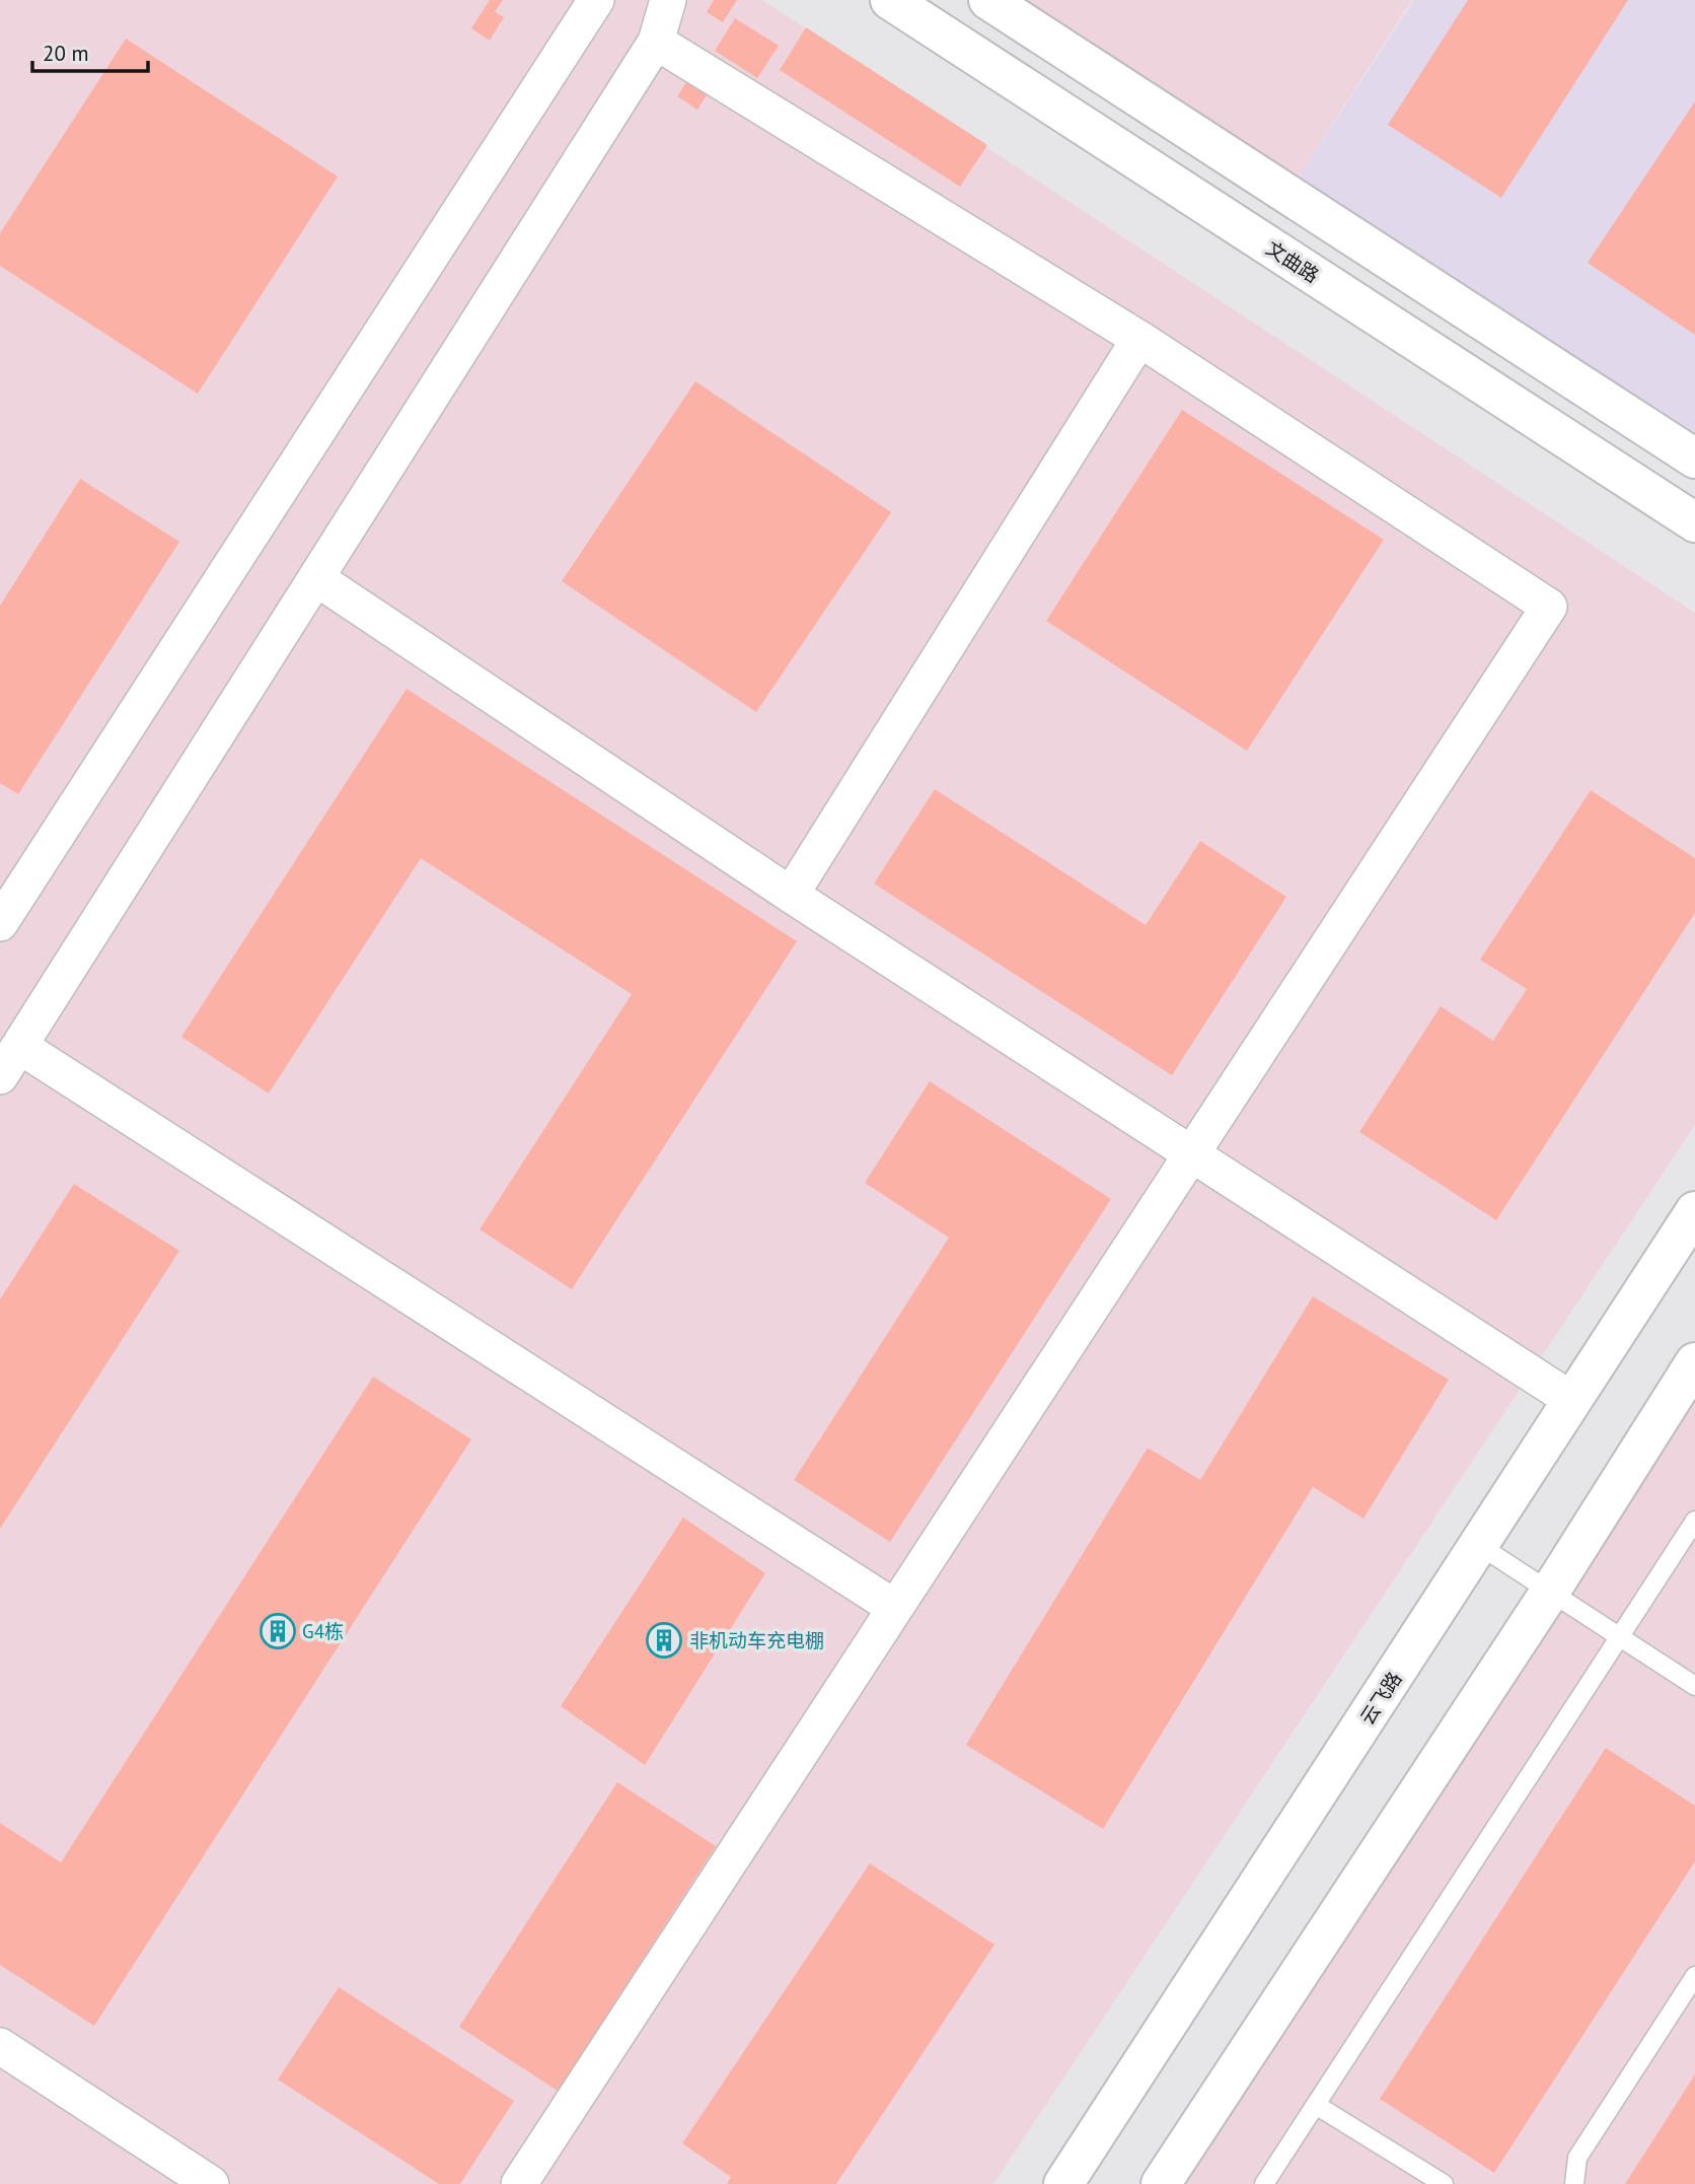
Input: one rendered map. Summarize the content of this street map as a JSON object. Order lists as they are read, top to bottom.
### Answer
{
  "streets": {
    "street": ["文曲路", "云飞路"]
  },
  "places": {
    "building": ["G4栋", "非机动车充电棚"]
  },
  "scale_bar": "20 m"
}
